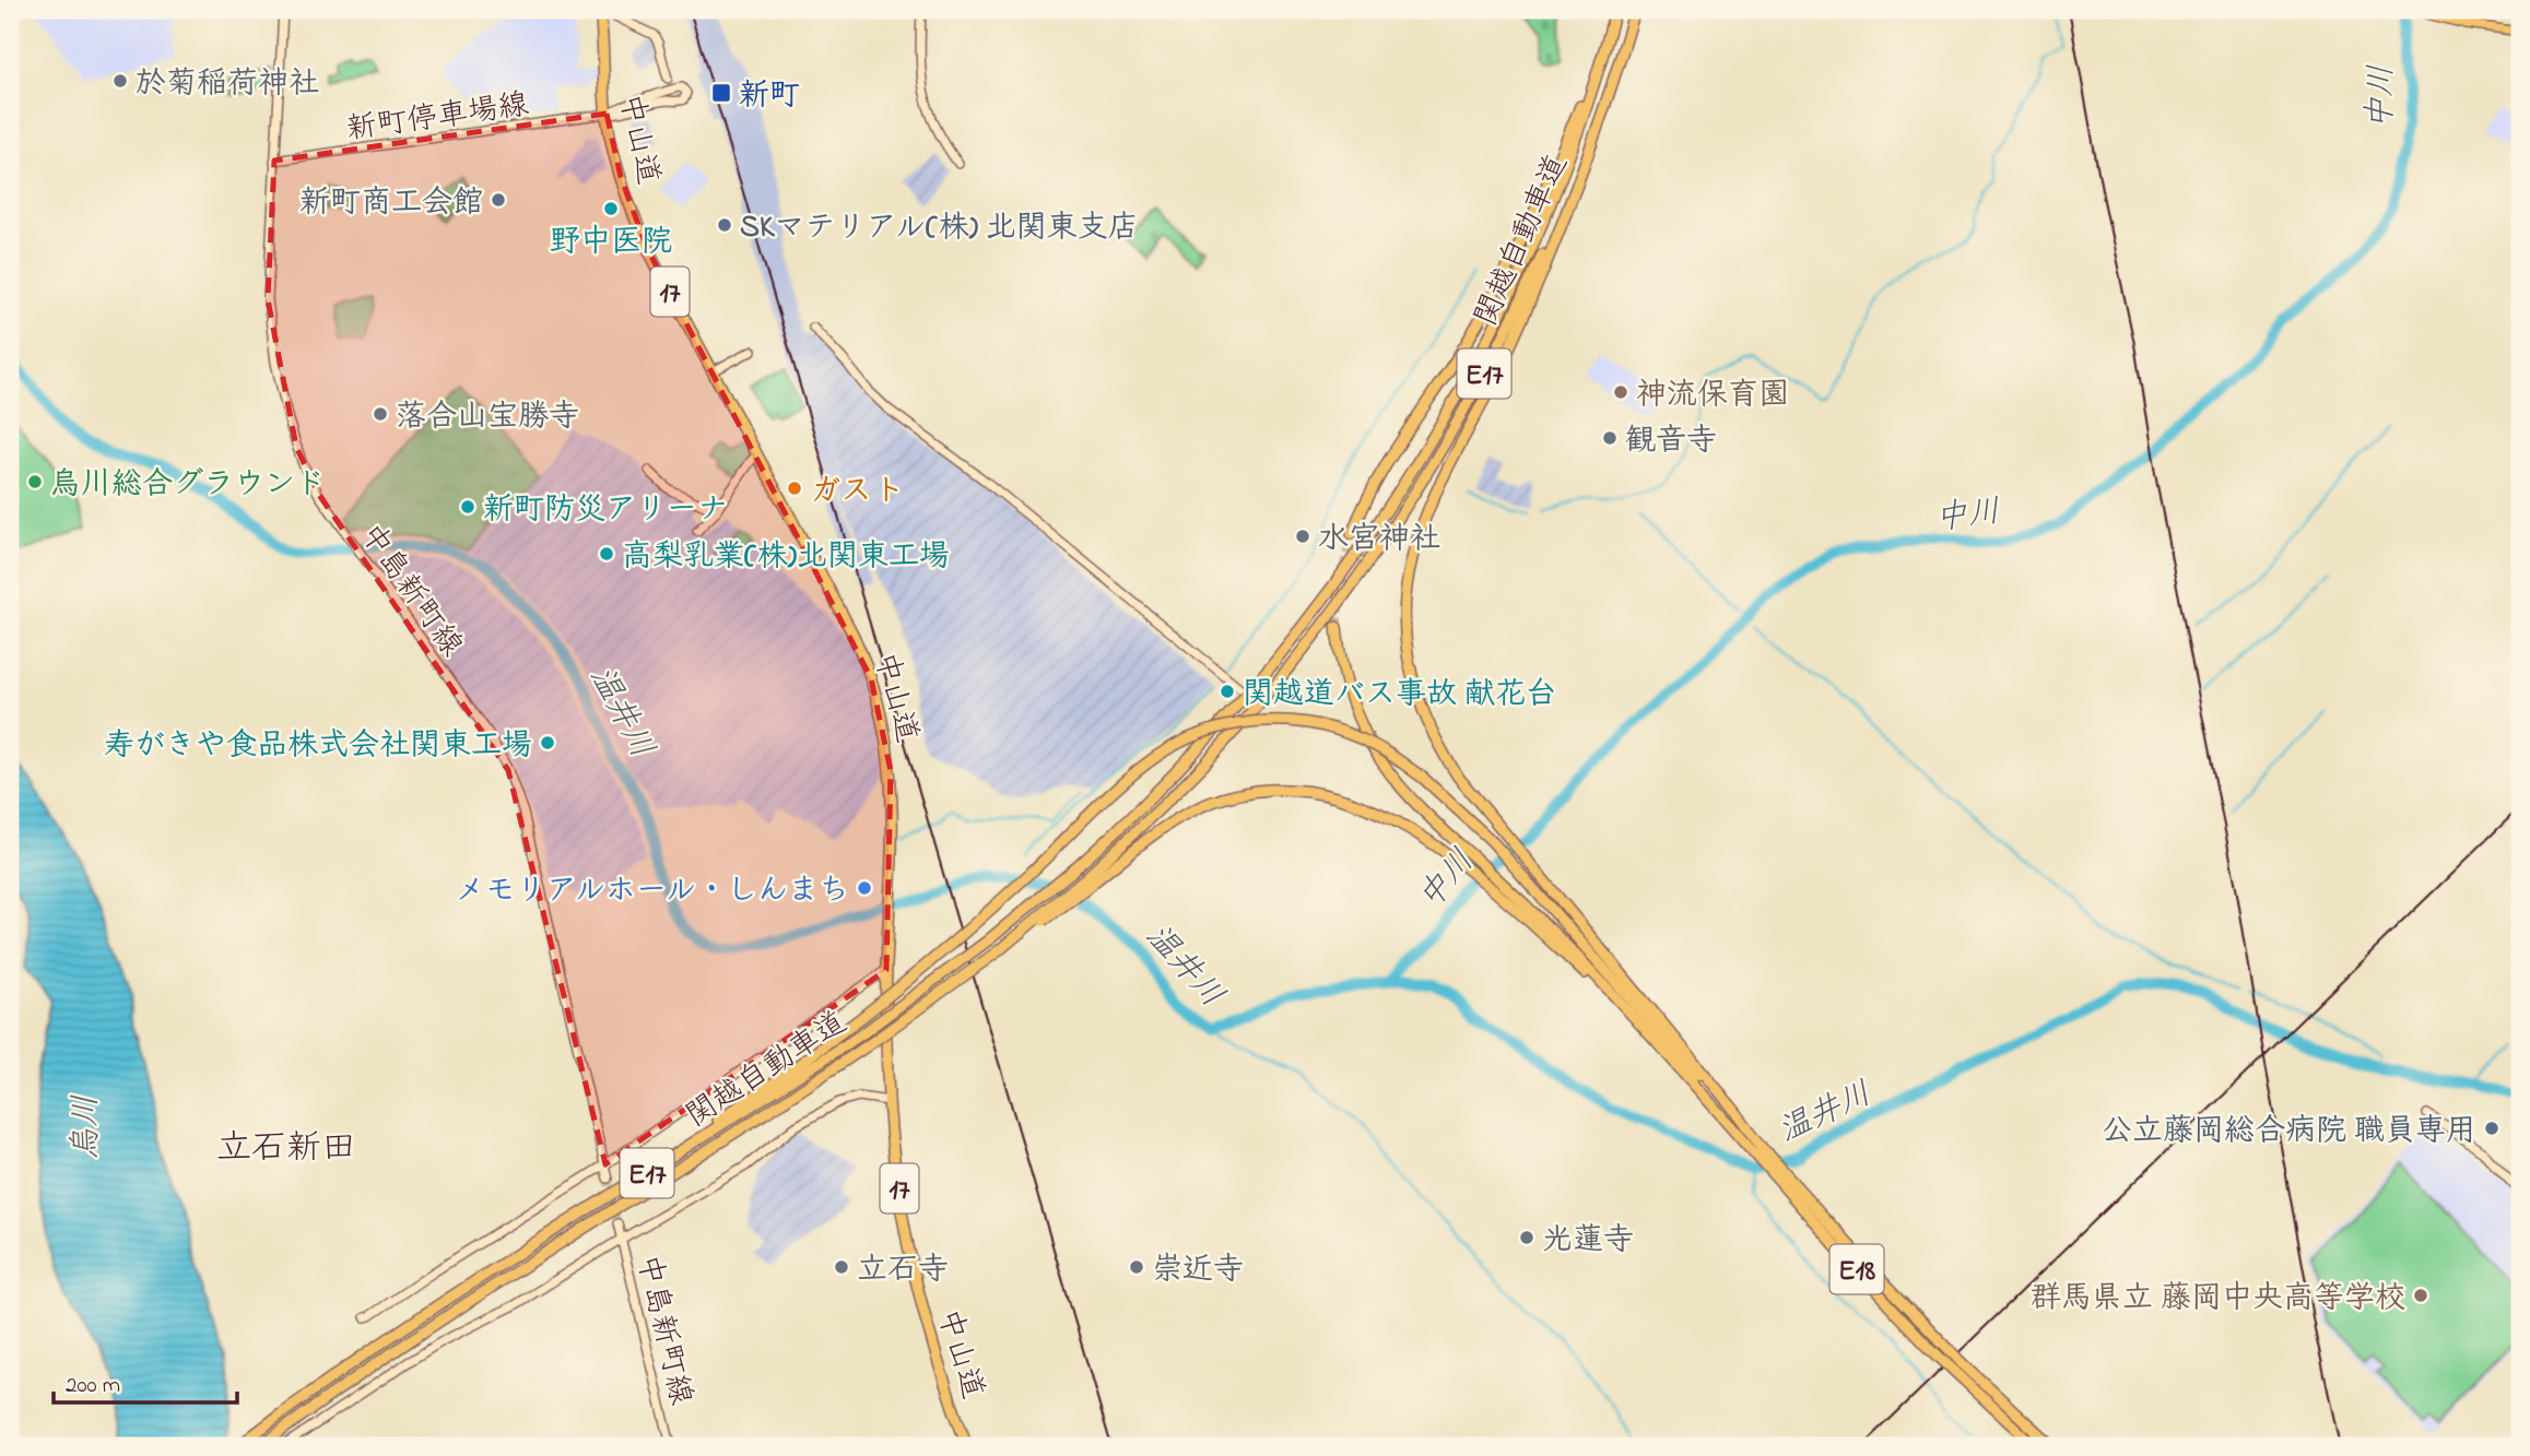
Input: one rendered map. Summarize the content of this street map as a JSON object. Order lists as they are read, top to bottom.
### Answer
{
  "streets": {
    "highway": [
      "中山道",
      "関越自動車道",
      "17",
      "E17",
      "E18"
    ],
    "street": ["新町停車場線", "中島新町線"]
  },
  "crossings": [
    ["新町停車場線", "中山道"],
    ["新町停車場線", "中島新町線"]
  ],
  "districts": ["立石新田"],
  "water": ["中川", "温井川", "烏川"],
  "places": {
    "other": [
      "於菊稲荷神社",
      "新町商工会館",
      "野中医院",
      "SKマテリアル(株) 北関東支店",
      "神流保育園",
      "落合山宝勝寺",
      "観音寺",
      "烏川総合グラウンド",
      "ガスト",
      "新町防災アリーナ",
      "水宮神社",
      "高梨乳業(株)北関東工場",
      "関越道バス事故 献花台",
      "寿がきや食品株式会社関東工場",
      "メモリアルホール・しんまち",
      "公立藤岡総合病院 職員専用",
      "光蓮寺",
      "立石寺",
      "崇近寺",
      "群馬県立 藤岡中央高等学校"
    ],
    "transit": ["新町"]
  },
  "scale_bar": "200 m"
}
